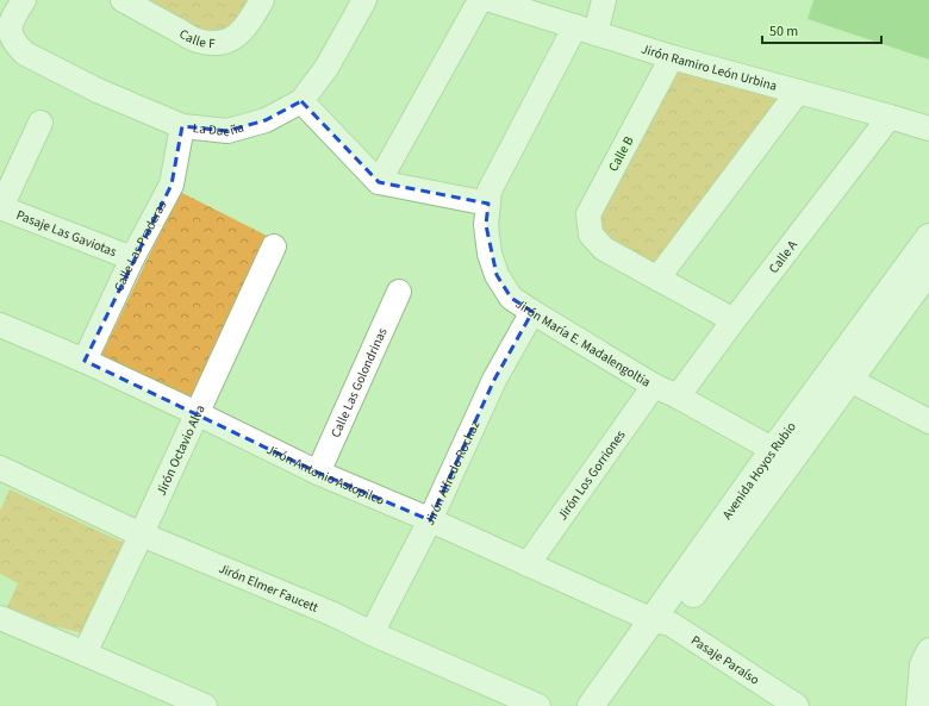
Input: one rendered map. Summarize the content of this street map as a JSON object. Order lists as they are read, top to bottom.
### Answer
{
  "streets": {
    "main road": ["Avenida Hoyos Rubio"],
    "street": [
      "Calle F",
      "Jirón Ramiro León Urbina",
      "La Dueña",
      "Calle B",
      "Pasaje Las Gaviotas",
      "Calle Las Praderas",
      "Calle A",
      "Jirón María E. Madalengoltia",
      "Calle Las Golondrinas",
      "Jirón Octavio Alva",
      "Jirón Alfredo Rochaz",
      "Jirón Antonio Astopilco",
      "Jirón Los Gorriones",
      "Jirón Elmer Faucett",
      "Pasaje Paraíso"
    ]
  },
  "crossings": [
    ["Jirón Ramiro León Urbina", "Calle B"],
    ["Jirón Ramiro León Urbina", "Calle A"],
    ["Jirón Ramiro León Urbina", "Jirón María E. Madalengoltia"],
    ["La Dueña", "Calle Las Praderas"],
    ["Pasaje Las Gaviotas", "Calle Las Praderas"],
    ["Calle Las Praderas", "Jirón Antonio Astopilco"],
    ["Calle A", "Jirón María E. Madalengoltia"],
    ["Jirón María E. Madalengoltia", "Avenida Hoyos Rubio"],
    ["Jirón María E. Madalengoltia", "Jirón Alfredo Rochaz"],
    ["Jirón María E. Madalengoltia", "Jirón Los Gorriones"],
    ["Calle Las Golondrinas", "Jirón Antonio Astopilco"],
    ["Jirón Octavio Alva", "Jirón Antonio Astopilco"],
    ["Jirón Octavio Alva", "Jirón Elmer Faucett"],
    ["Avenida Hoyos Rubio", "Jirón Antonio Astopilco"],
    ["Avenida Hoyos Rubio", "Pasaje Paraíso"],
    ["Jirón Alfredo Rochaz", "Jirón Antonio Astopilco"],
    ["Jirón Alfredo Rochaz", "Jirón Elmer Faucett"],
    ["Jirón Antonio Astopilco", "Jirón Los Gorriones"],
    ["Jirón Antonio Astopilco", "Pasaje Paraíso"]
  ],
  "scale_bar": "50 m"
}
